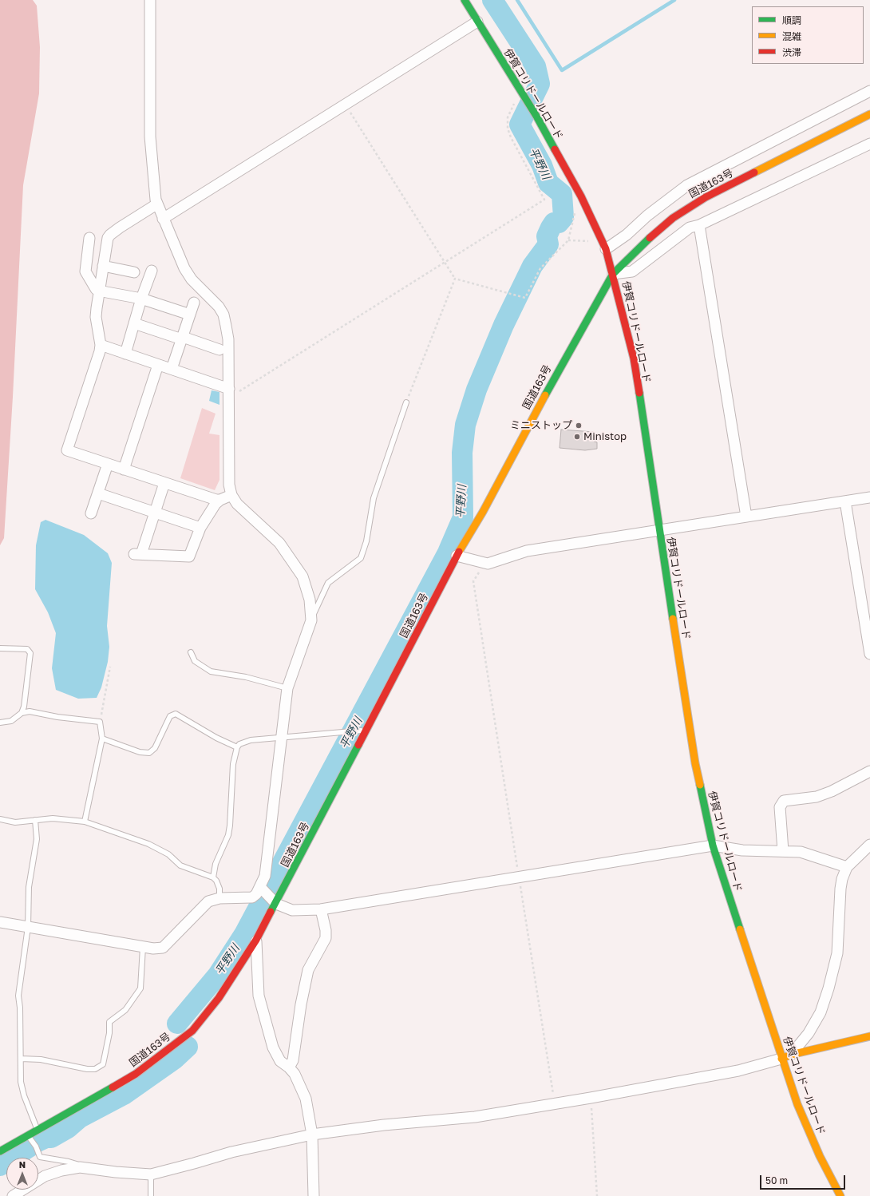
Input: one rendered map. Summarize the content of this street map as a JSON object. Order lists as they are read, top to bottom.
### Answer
{
  "streets": {
    "main road": ["伊賀コリドールロード", "国道163号"]
  },
  "crossings": [
    ["伊賀コリドールロード", "国道163号"]
  ],
  "water": ["平野川"],
  "places": ["ミニストップ", "Ministop"],
  "legend": ["順調", "混雑", "渋滞"],
  "scale_bar": "50 m",
  "north": "top"
}
